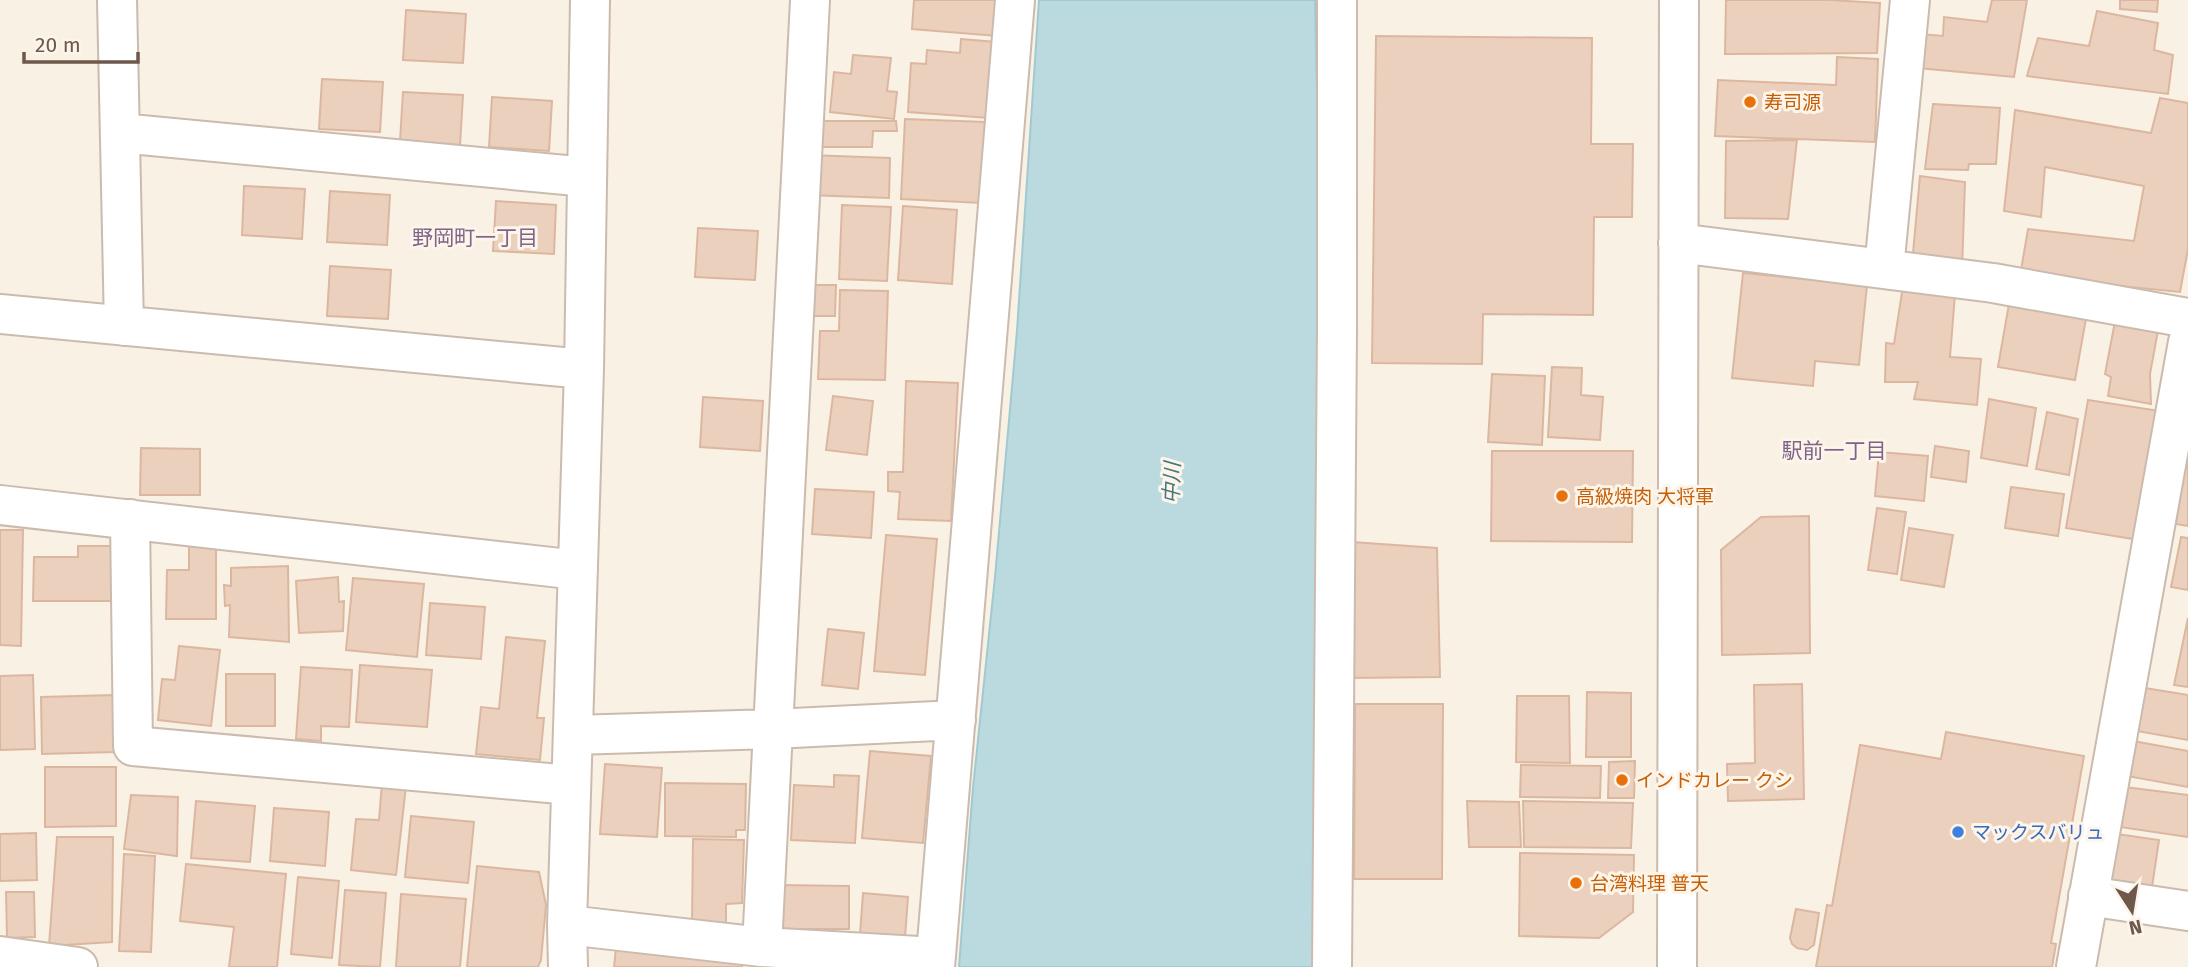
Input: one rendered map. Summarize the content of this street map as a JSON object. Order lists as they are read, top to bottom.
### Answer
{
  "districts": ["野岡町一丁目", "駅前一丁目"],
  "water": ["中川"],
  "places": [
    "寿司源",
    "高級焼肉 大将軍",
    "インドカレー クシ",
    "マックスバリュ",
    "台湾料理 普天"
  ],
  "scale_bar": "20 m",
  "north": "bottom"
}
